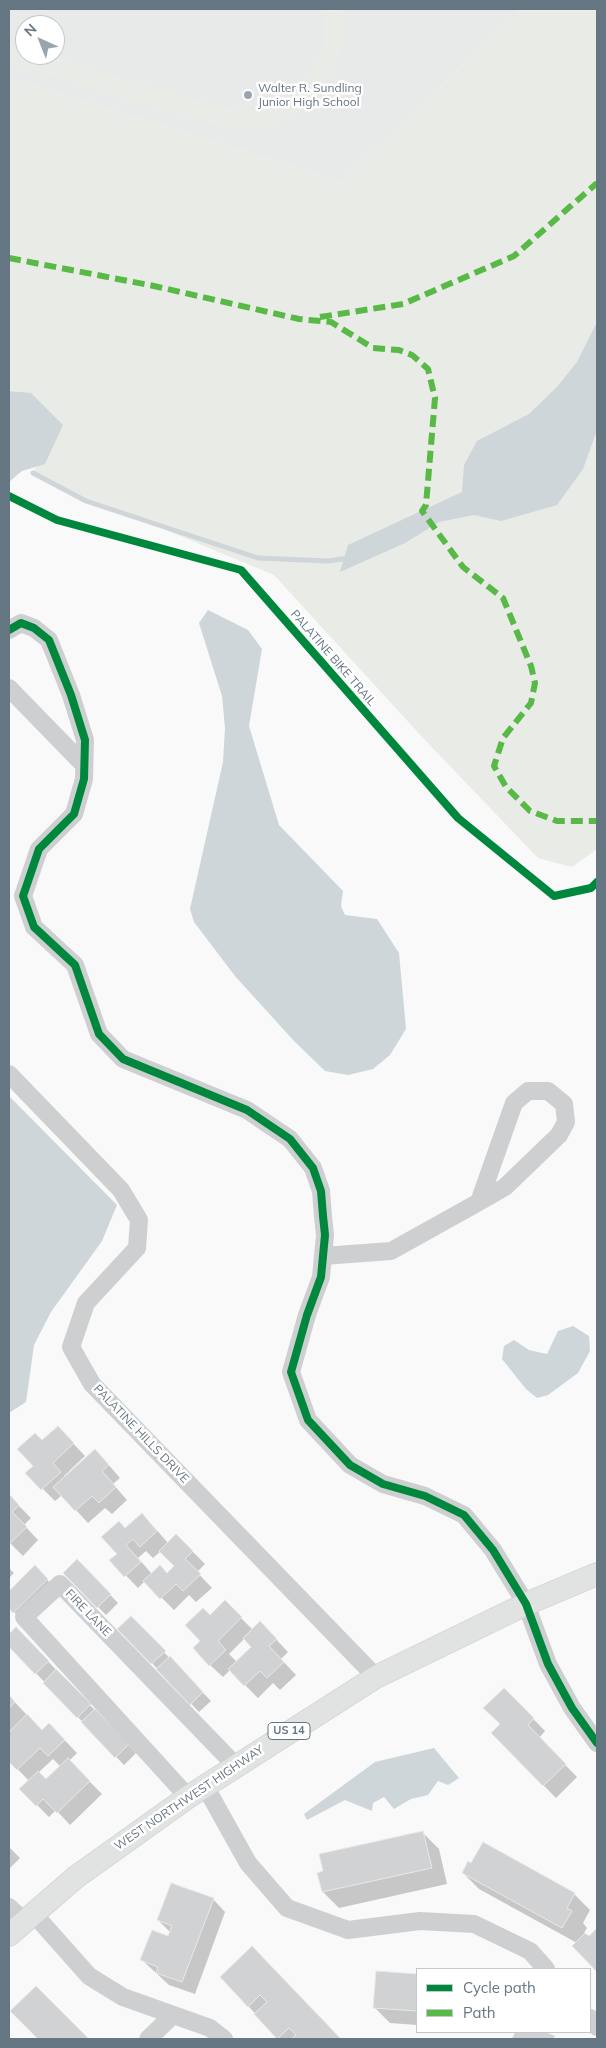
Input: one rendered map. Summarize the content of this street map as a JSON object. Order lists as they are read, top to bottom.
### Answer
{
  "streets": {
    "main road": ["US 14", "WEST NORTHWEST HIGHWAY"],
    "street": ["PALATINE HILLS DRIVE", "FIRE LANE"],
    "cycle path": ["PALATINE BIKE TRAIL"]
  },
  "crossings": [
    ["PALATINE HILLS DRIVE", "WEST NORTHWEST HIGHWAY"],
    ["FIRE LANE", "WEST NORTHWEST HIGHWAY"]
  ],
  "places": ["Walter R. Sundling Junior High School"],
  "legend": ["Cycle path", "Path"],
  "north": "top left"
}
